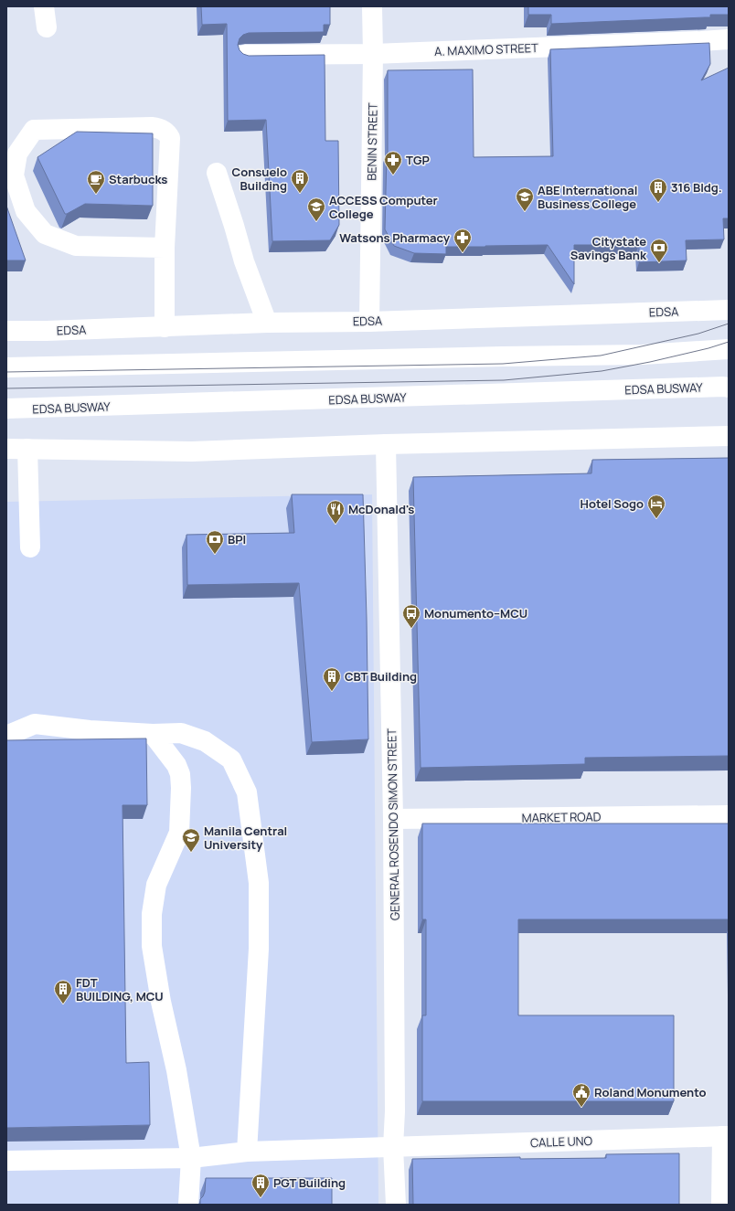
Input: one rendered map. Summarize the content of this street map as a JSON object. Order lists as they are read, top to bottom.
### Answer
{
  "streets": {
    "main road": [
      "A. MAXIMO STREET",
      "BENIN STREET",
      "EDSA",
      "EDSA BUSWAY",
      "MARKET ROAD",
      "GENERAL ROSENDO SIMON STREET",
      "CALLE UNO"
    ]
  },
  "crossings": [
    ["A. MAXIMO STREET", "BENIN STREET"],
    ["BENIN STREET", "EDSA"],
    ["MARKET ROAD", "GENERAL ROSENDO SIMON STREET"],
    ["GENERAL ROSENDO SIMON STREET", "CALLE UNO"]
  ],
  "places": {
    "pharmacy": ["TGP", "Watsons Pharmacy"],
    "building": [
      "Consuelo Building",
      "316 Bldg.",
      "CBT Building",
      "FDT BUILDING, MCU",
      "PGT Building"
    ],
    "cafe": ["Starbucks"],
    "school or university": ["ABE International Business College", "ACCESS Computer College", "Manila Central University"],
    "bank": ["Citystate Savings Bank", "BPI"],
    "hotel": ["Hotel Sogo"],
    "restaurant": ["McDonald's"],
    "bus stop": ["Monumento–MCU"],
    "public building": ["Roland Monumento"]
  }
}
